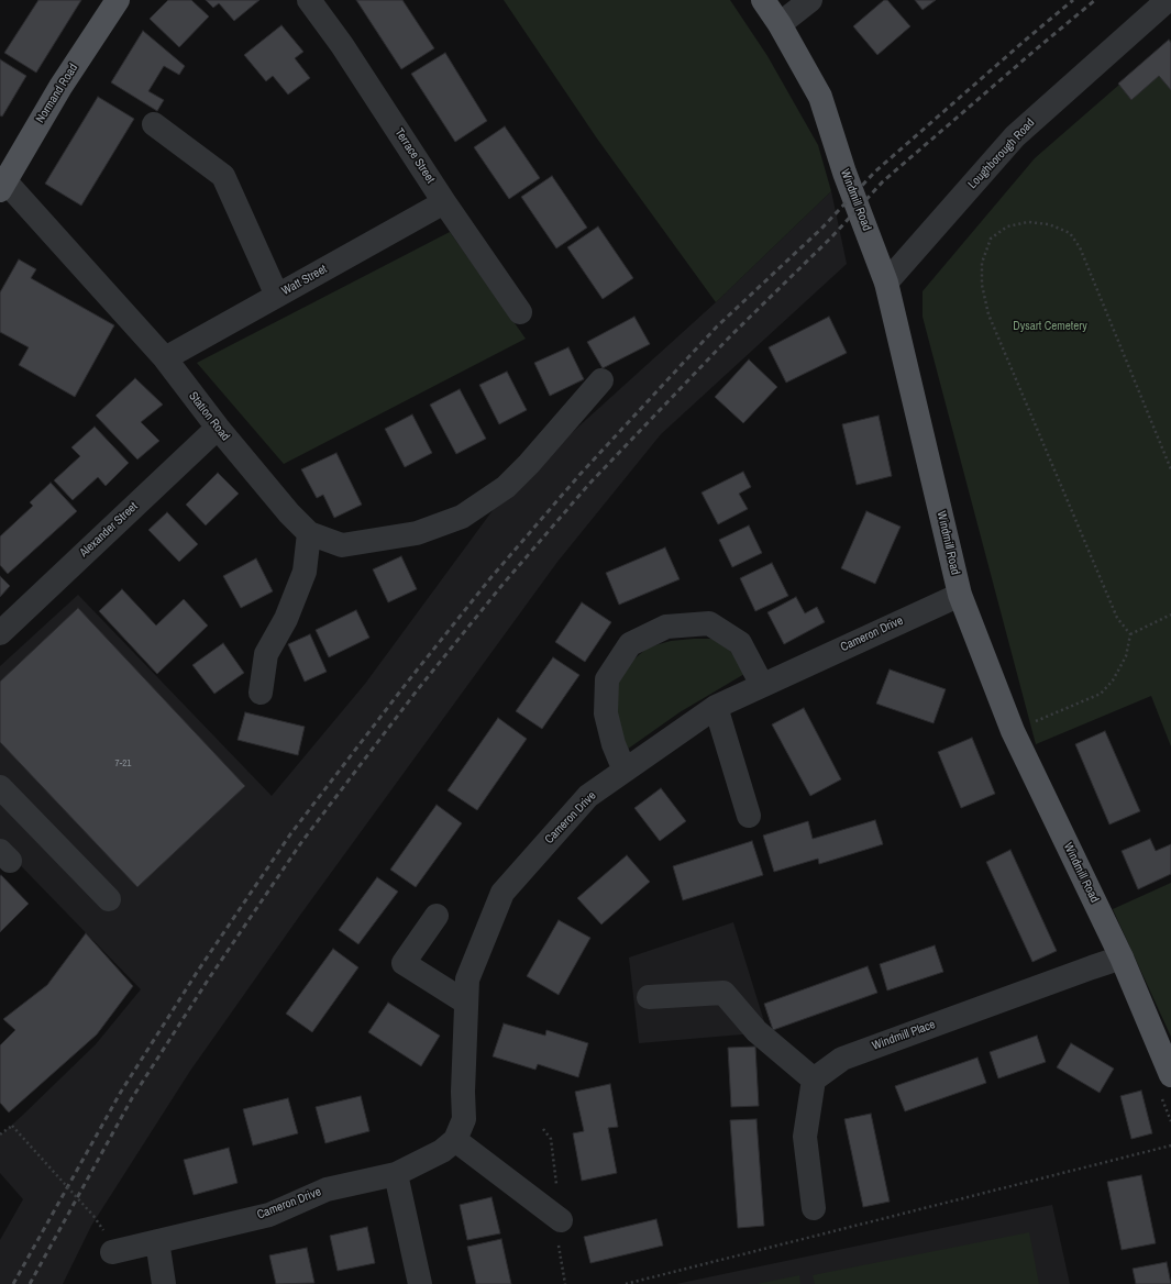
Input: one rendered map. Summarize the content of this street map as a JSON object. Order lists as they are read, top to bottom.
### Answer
{
  "streets": {
    "main road": ["Normand Road", "Windmill Road"],
    "street": [
      "Loughborough Road",
      "Terrace Street",
      "Watt Street",
      "Station Road",
      "Alexander Street",
      "Cameron Drive",
      "Windmill Place"
    ]
  },
  "crossings": [
    ["Normand Road", "Station Road"],
    ["Loughborough Road", "Windmill Road"],
    ["Terrace Street", "Watt Street"],
    ["Windmill Road", "Cameron Drive"],
    ["Windmill Road", "Windmill Place"],
    ["Watt Street", "Station Road"],
    ["Station Road", "Alexander Street"]
  ],
  "parks": ["Dysart Cemetery"],
  "house_numbers": ["7-21"]
}
